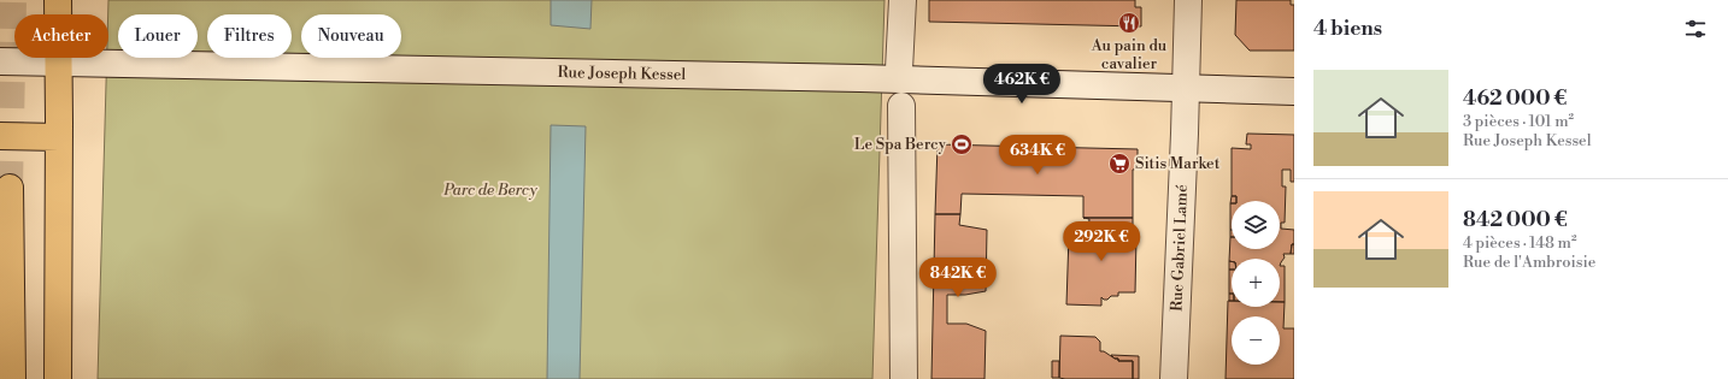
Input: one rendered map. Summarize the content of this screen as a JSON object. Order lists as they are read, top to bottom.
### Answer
{
  "streets": {
    "main road": ["Rue Joseph Kessel", "Rue Gabriel Lamé"]
  },
  "crossings": [
    ["Rue Joseph Kessel", "Rue Gabriel Lamé"]
  ],
  "parks": ["Parc de Bercy"],
  "places": {
    "restaurant": ["Au pain du cavalier"],
    "sports": ["Le Spa Bercy"],
    "supermarket": ["Sitis Market"]
  },
  "page": {
    "heading": "4 biens",
    "chip": [
      "Acheter",
      "Louer",
      "Filtres",
      "Nouveau"
    ],
    "list": [
      {
        "name": "462 000 €",
        "note": "3 pièces · 101 m² · Rue Joseph Kessel"
      },
      {
        "name": "842 000 €",
        "note": "4 pièces · 148 m² · Rue de l'Ambroisie"
      }
    ],
    "price": [
      "462K €",
      "634K €",
      "292K €",
      "842K €"
    ],
    "map_buttons": ["+", "−"]
  }
}
